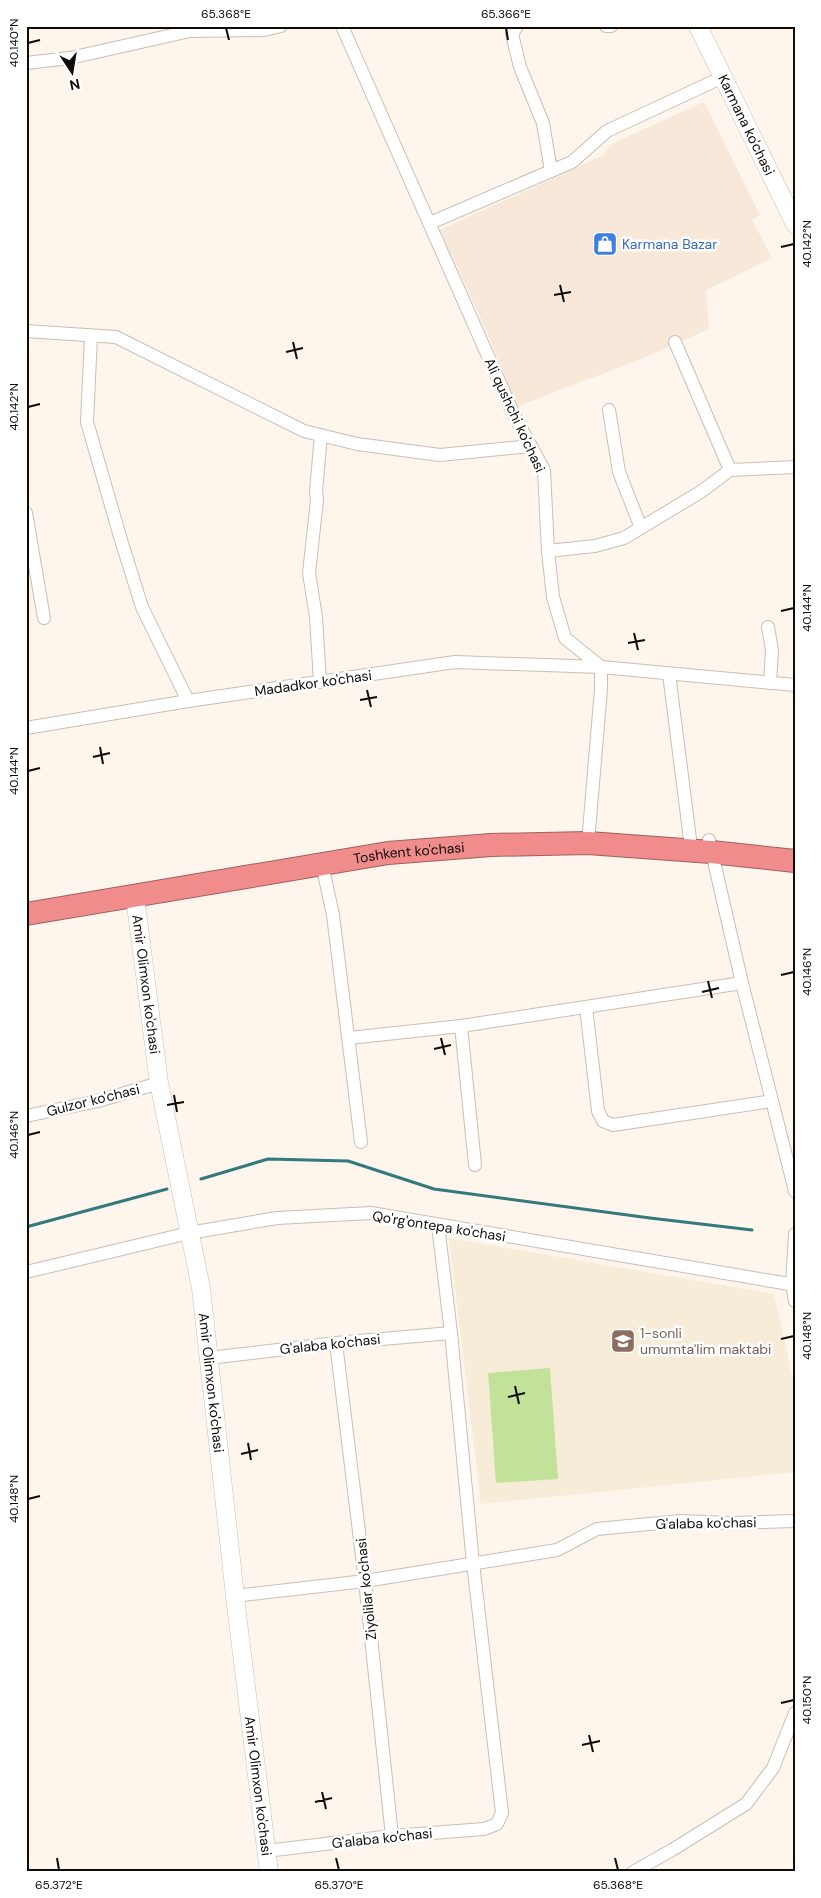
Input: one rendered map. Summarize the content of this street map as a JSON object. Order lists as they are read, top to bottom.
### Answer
{
  "streets": {
    "highway": ["Toshkent ko'chasi"],
    "street": [
      "Karmana ko'chasi",
      "Ali qushchi ko'chasi",
      "Madadkor ko'chasi",
      "Amir Olimxon ko'chasi",
      "Gulzor ko'chasi",
      "Qo'rg'ontepa ko'chasi",
      "G'alaba ko'chasi",
      "Ziyolilar ko'chasi"
    ]
  },
  "crossings": [
    ["Ali qushchi ko'chasi", "Madadkor ko'chasi"],
    ["Toshkent ko'chasi", "Amir Olimxon ko'chasi"],
    ["Amir Olimxon ko'chasi", "Gulzor ko'chasi"],
    ["Amir Olimxon ko'chasi", "Qo'rg'ontepa ko'chasi"],
    ["Amir Olimxon ko'chasi", "G'alaba ko'chasi"],
    ["G'alaba ko'chasi", "Ziyolilar ko'chasi"]
  ],
  "places": {
    "shop": ["Karmana Bazar"],
    "school or university": ["1-sonli umumta'lim maktabi"]
  },
  "north": "bottom",
  "coordinates": [
    "65.368°E",
    "65.366°E",
    "40.140°N",
    "40.142°N",
    "40.144°N",
    "40.146°N",
    "40.148°N",
    "40.150°N",
    "65.372°E",
    "65.370°E"
  ]
}
